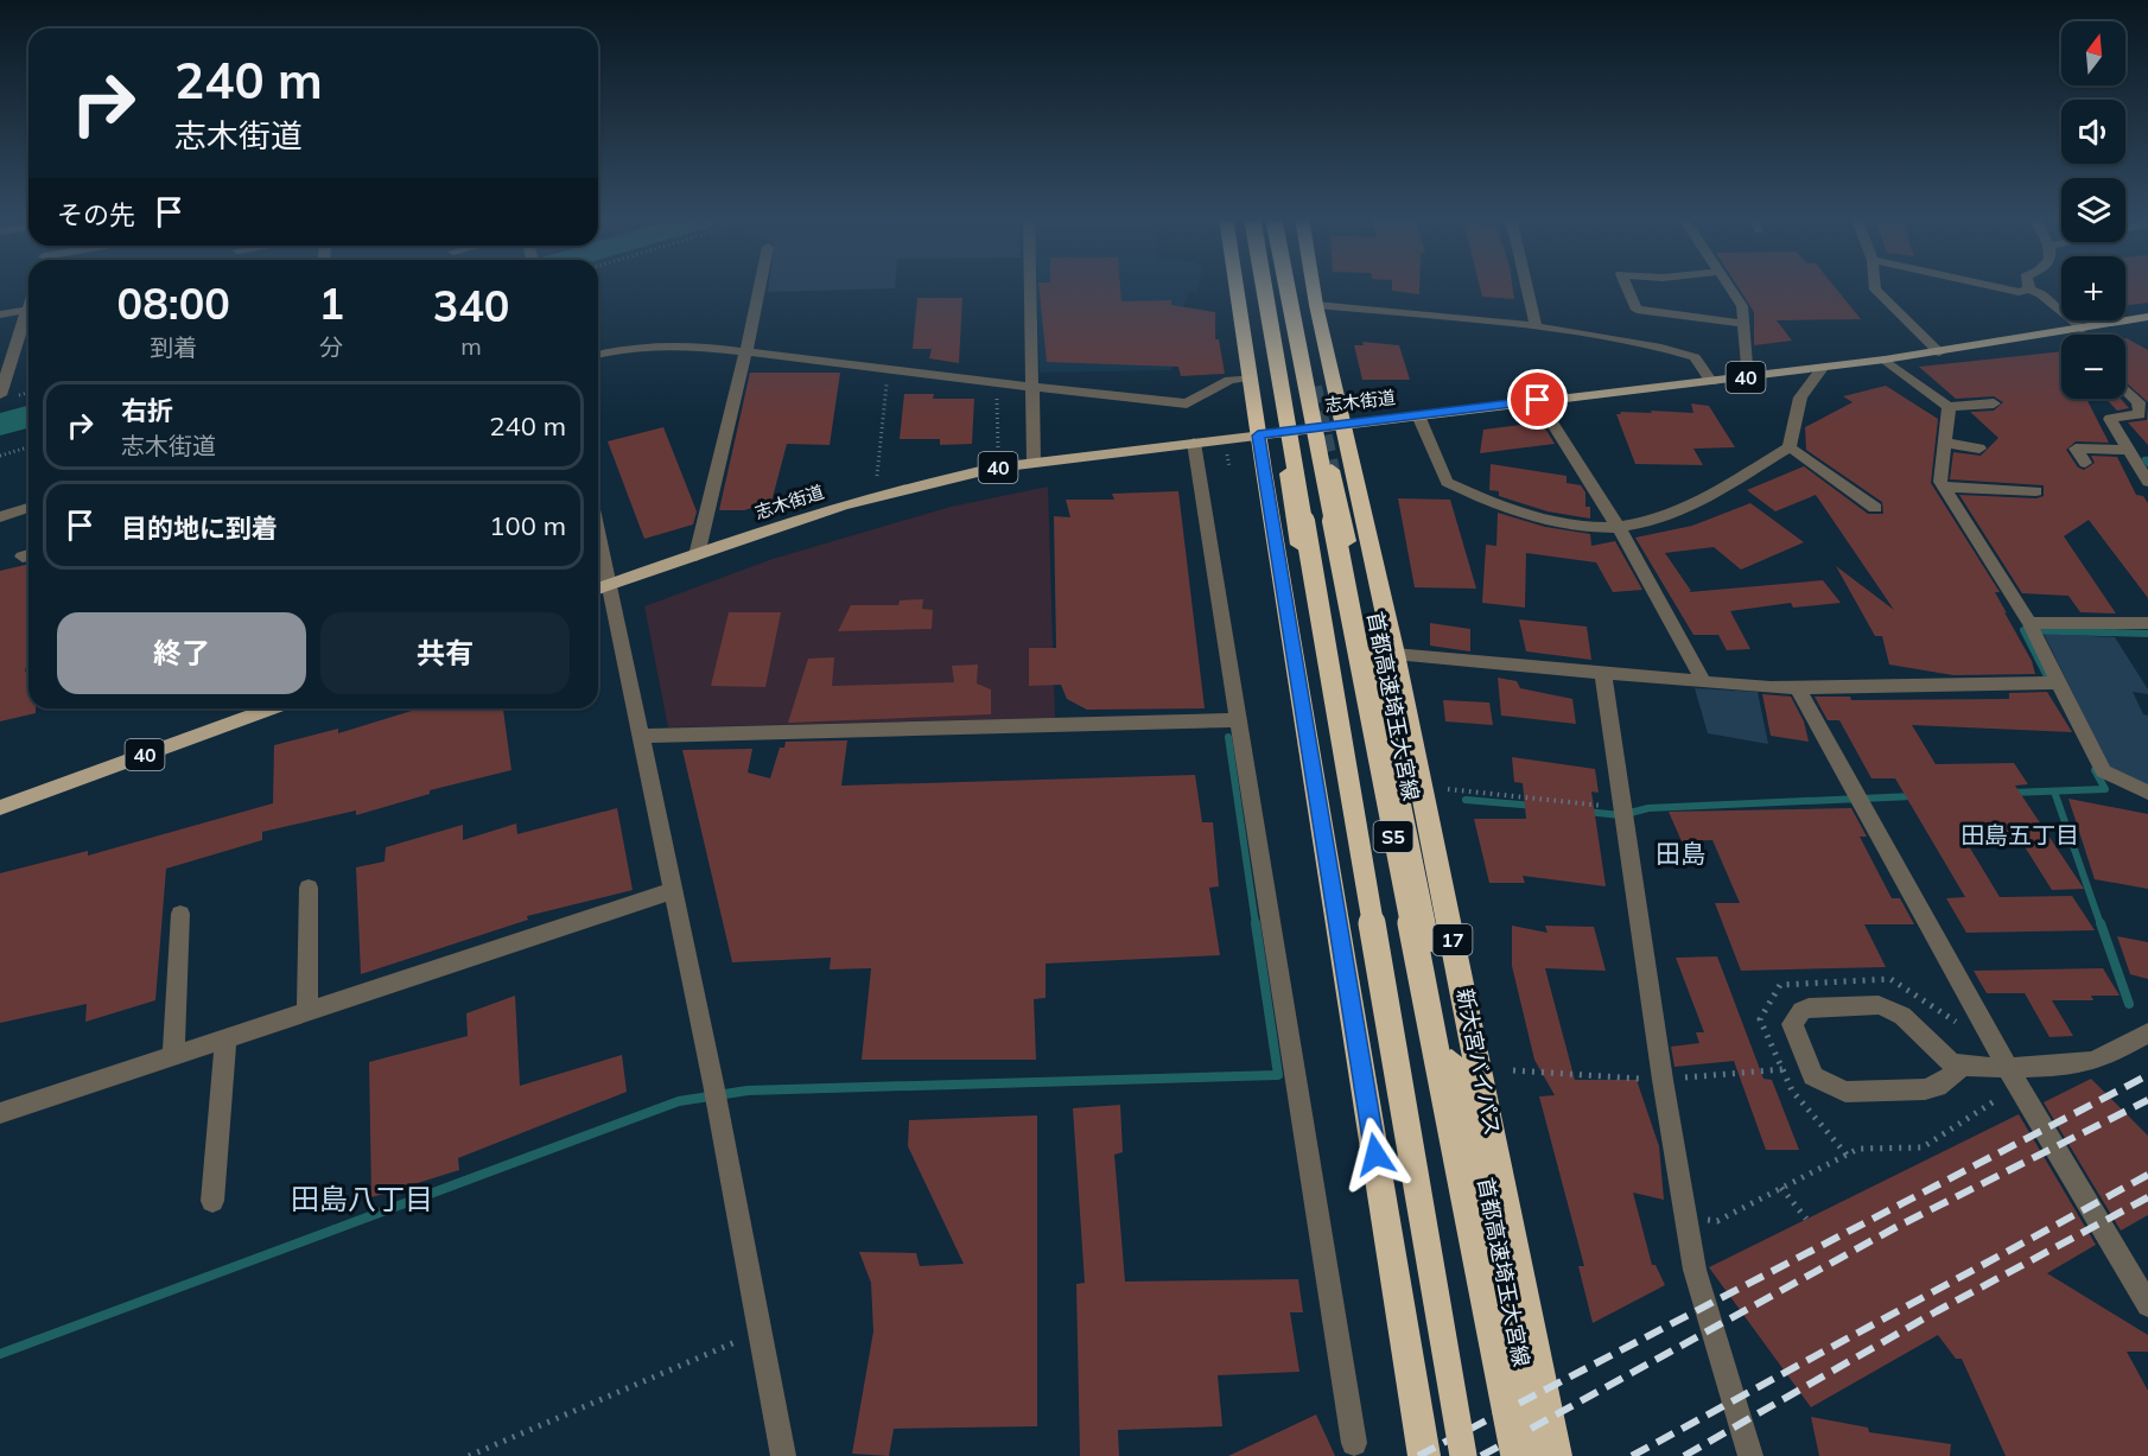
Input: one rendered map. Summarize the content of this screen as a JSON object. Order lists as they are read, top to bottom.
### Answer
{
  "streets": {
    "highway": [
      "首都高速埼玉大宮線",
      "S5",
      "17",
      "新大宮バイパス"
    ],
    "main road": ["40", "志木街道"]
  },
  "crossings": [
    ["志木街道", "17"]
  ],
  "districts": ["田島五丁目", "田島", "田島八丁目"],
  "north": "top",
  "page": {
    "map_buttons": ["+", "−"],
    "turn": ["240 m", "志木街道"],
    "then": "その先",
    "eta": [
      "08:00",
      "到着",
      "1",
      "分",
      "340",
      "m"
    ],
    "list": [
      {
        "name": "右折",
        "note": "志木街道",
        "value": "240 m"
      },
      {
        "name": "目的地に到着",
        "value": "100 m"
      }
    ],
    "buttons": ["終了", "共有"]
  }
}
